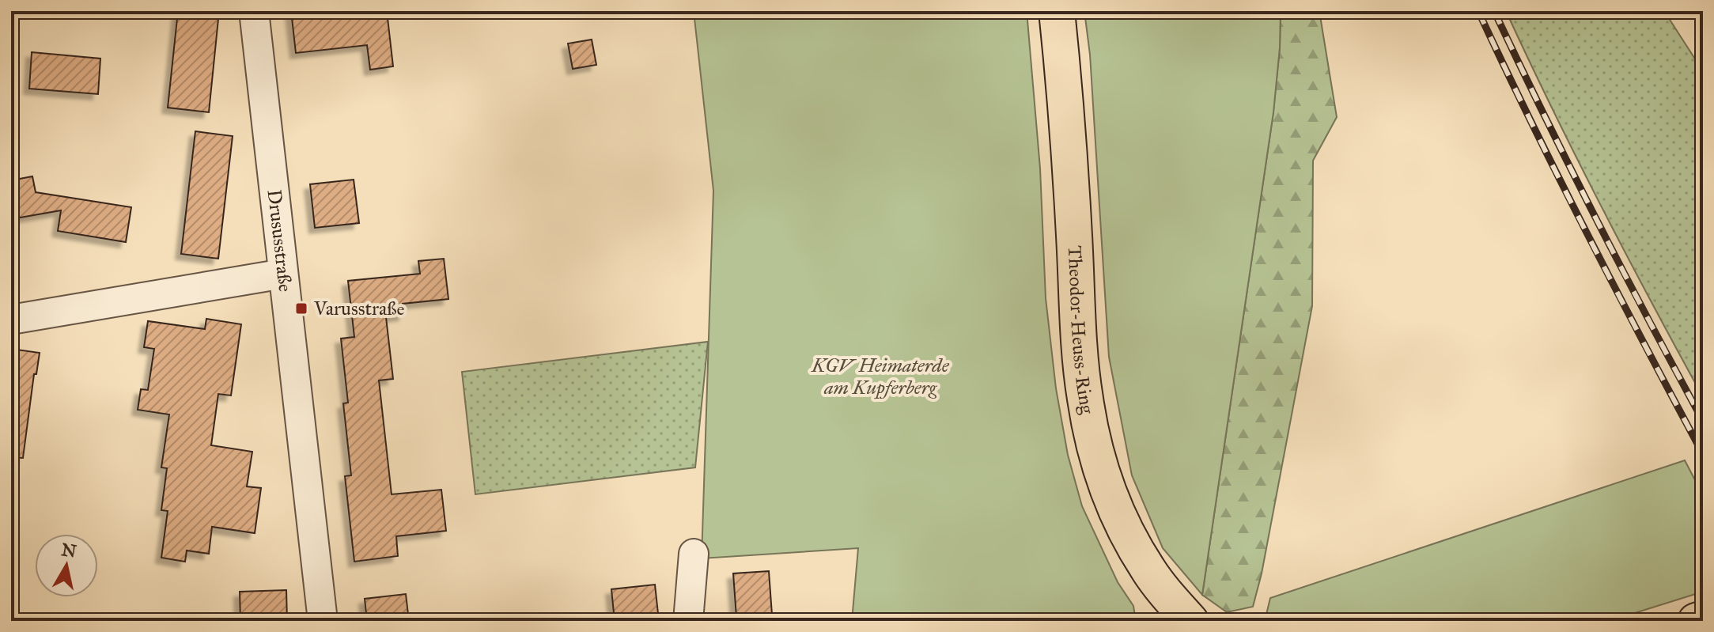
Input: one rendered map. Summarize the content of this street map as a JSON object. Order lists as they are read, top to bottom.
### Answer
{
  "streets": {
    "main road": ["Theodor-Heuss-Ring"],
    "street": ["Drususstraße"]
  },
  "parks": ["KGV Heimaterde am Kupferberg"],
  "places": {
    "transit": ["Varusstraße"]
  },
  "north": "top"
}
